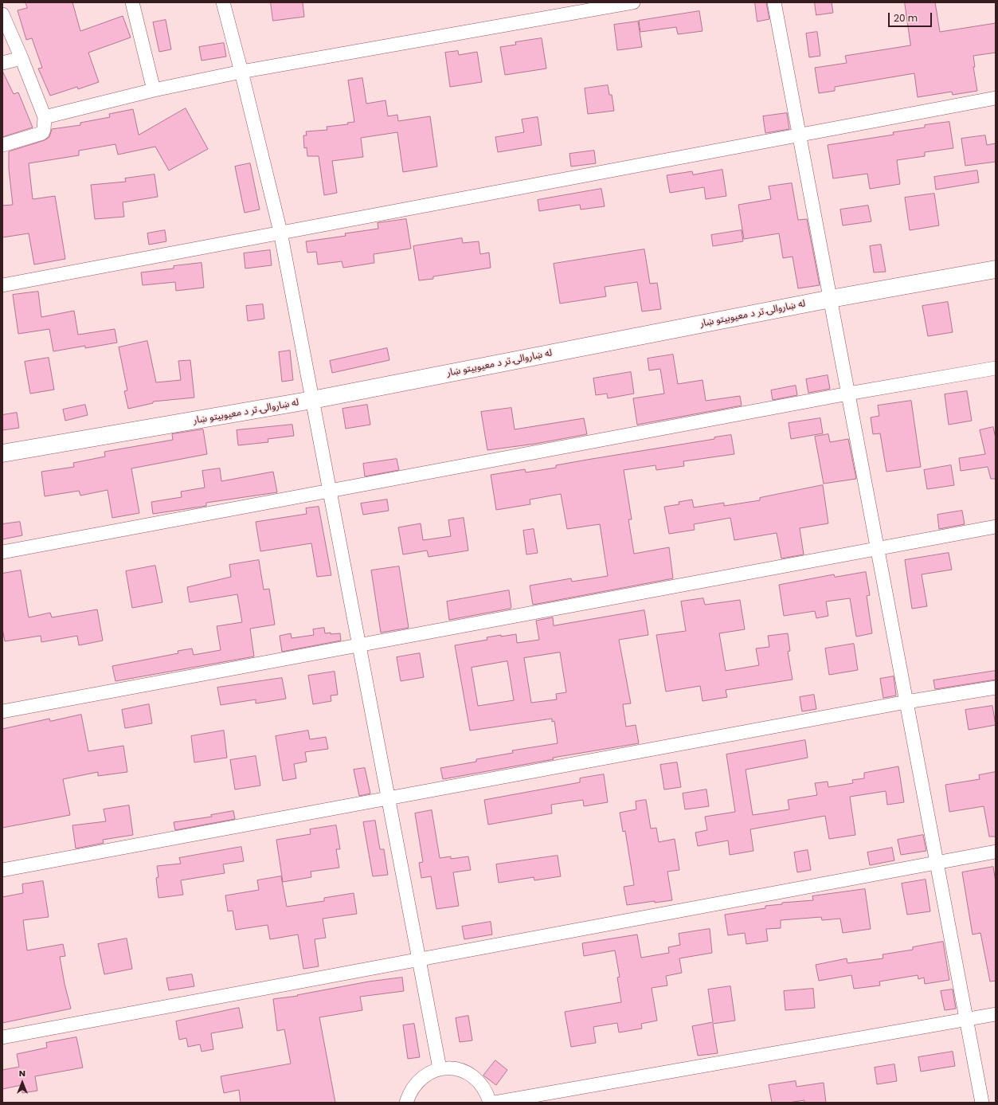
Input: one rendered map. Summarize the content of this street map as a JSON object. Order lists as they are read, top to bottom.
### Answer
{
  "streets": {
    "street": ["له ښاروالۍ تر د معیوبیتو ښار"]
  },
  "scale_bar": "20 m",
  "north": "top"
}
